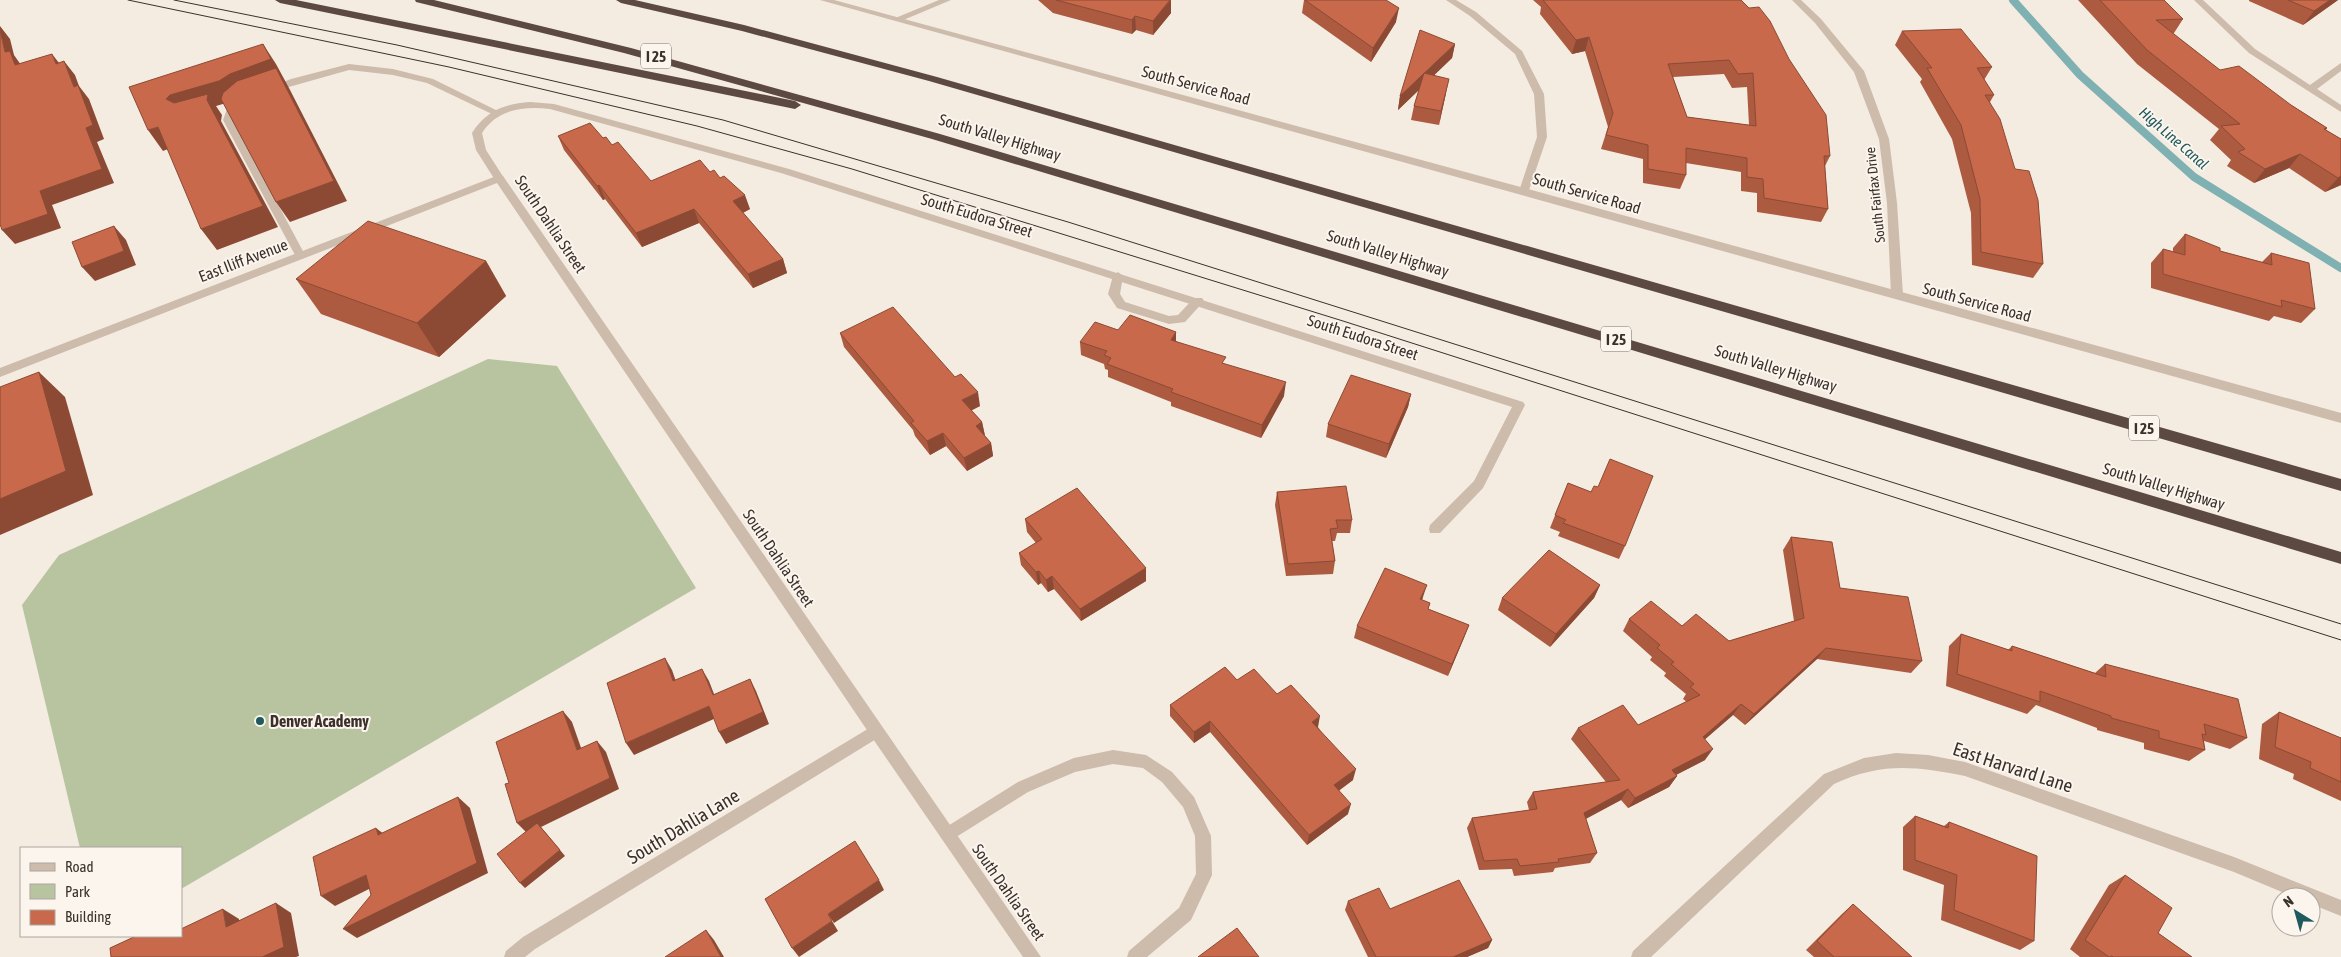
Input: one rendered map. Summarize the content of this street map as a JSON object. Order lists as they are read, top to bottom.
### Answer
{
  "streets": {
    "highway": ["I 25", "South Valley Highway"],
    "street": [
      "South Service Road",
      "South Fairfax Drive",
      "South Eudora Street",
      "South Dahlia Street",
      "East Iliff Avenue",
      "East Harvard Lane",
      "South Dahlia Lane"
    ]
  },
  "crossings": [
    ["South Service Road", "South Fairfax Drive"],
    ["South Eudora Street", "South Dahlia Street"],
    ["South Eudora Street", "East Iliff Avenue"],
    ["South Dahlia Street", "East Iliff Avenue"],
    ["South Dahlia Street", "South Dahlia Lane"]
  ],
  "water": ["High Line Canal"],
  "places": ["Denver Academy"],
  "legend": ["Road", "Park", "Building"],
  "north": "top left"
}
